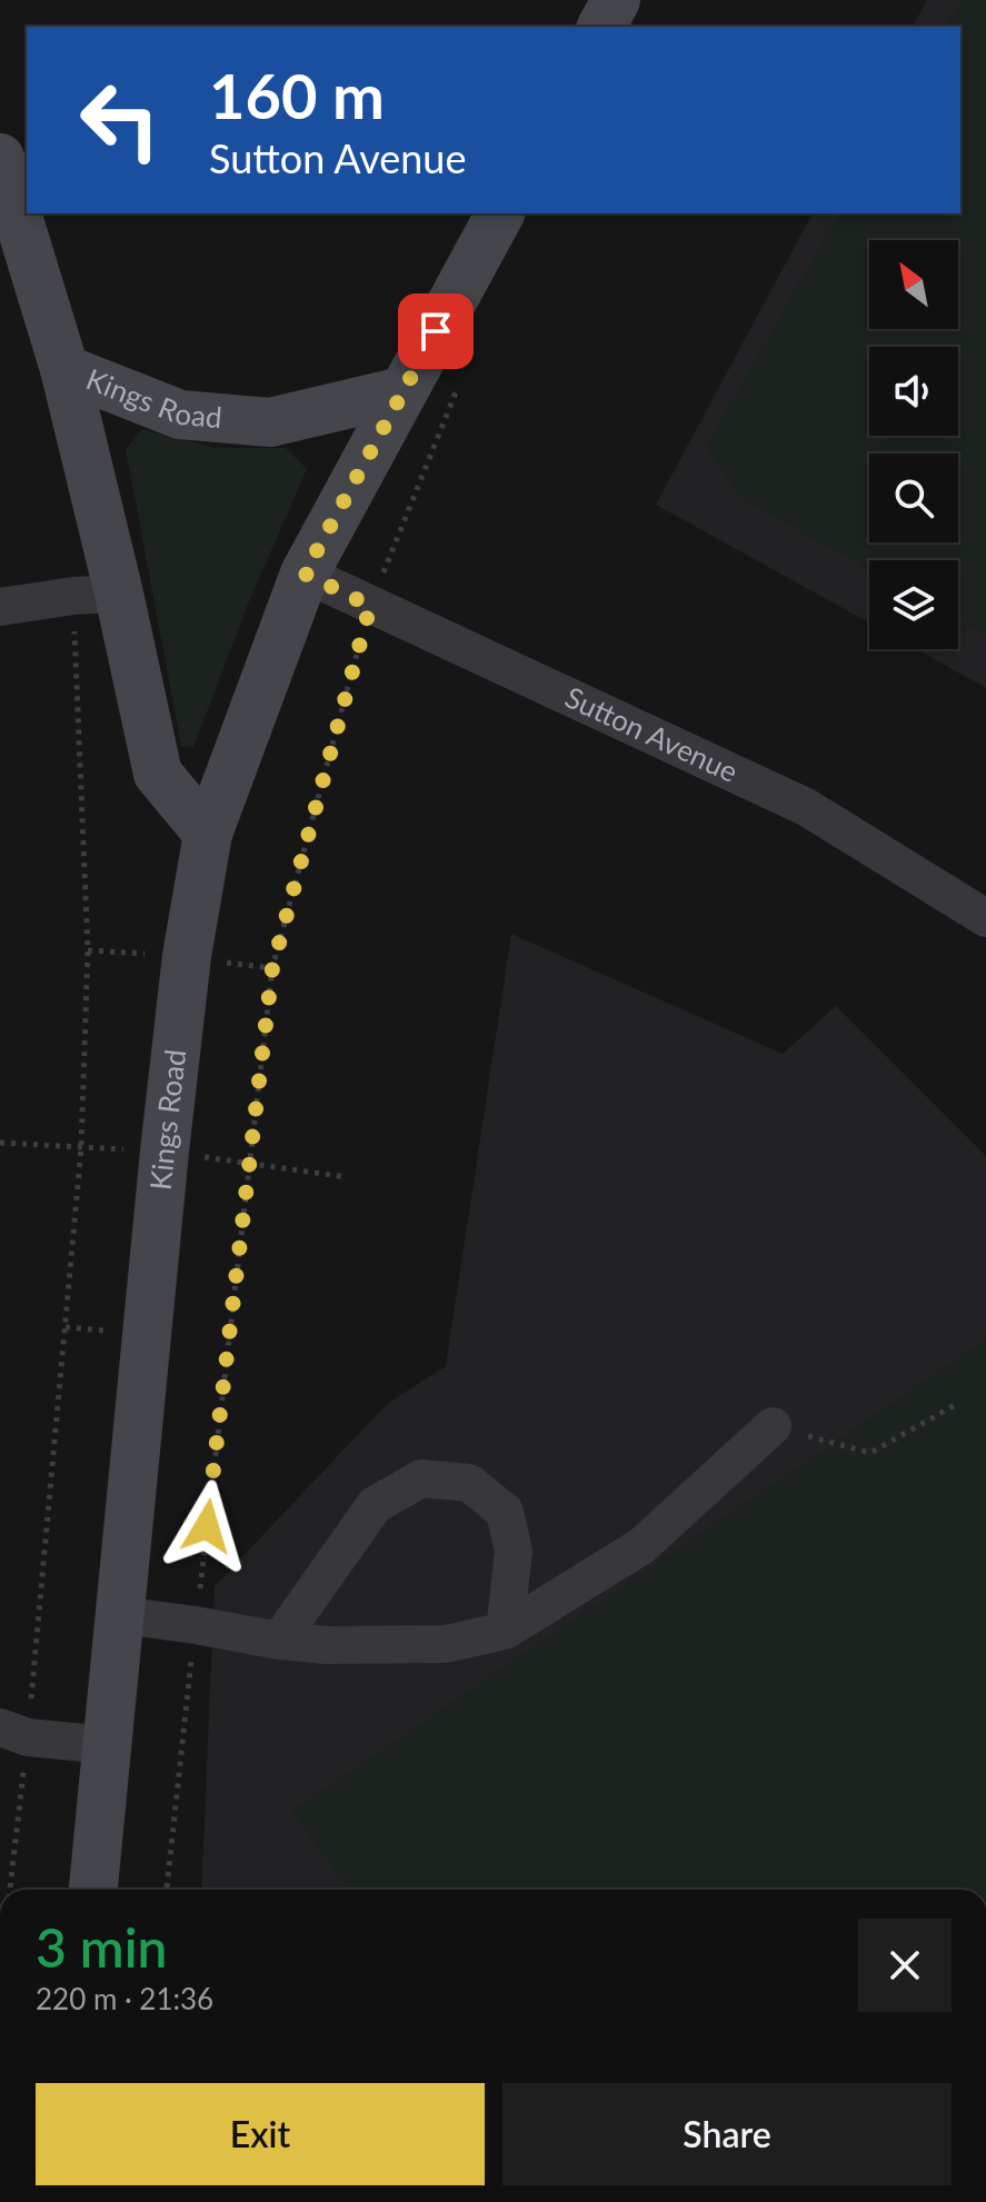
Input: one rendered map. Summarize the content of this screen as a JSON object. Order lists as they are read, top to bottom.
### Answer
{
  "streets": {
    "street": ["Kings Road", "Sutton Avenue"]
  },
  "north": "top left",
  "page": {
    "turn": ["160 m", "Sutton Avenue"],
    "heading": ["3 min", "220 m · 21:36"],
    "buttons": ["Exit", "Share"]
  }
}
